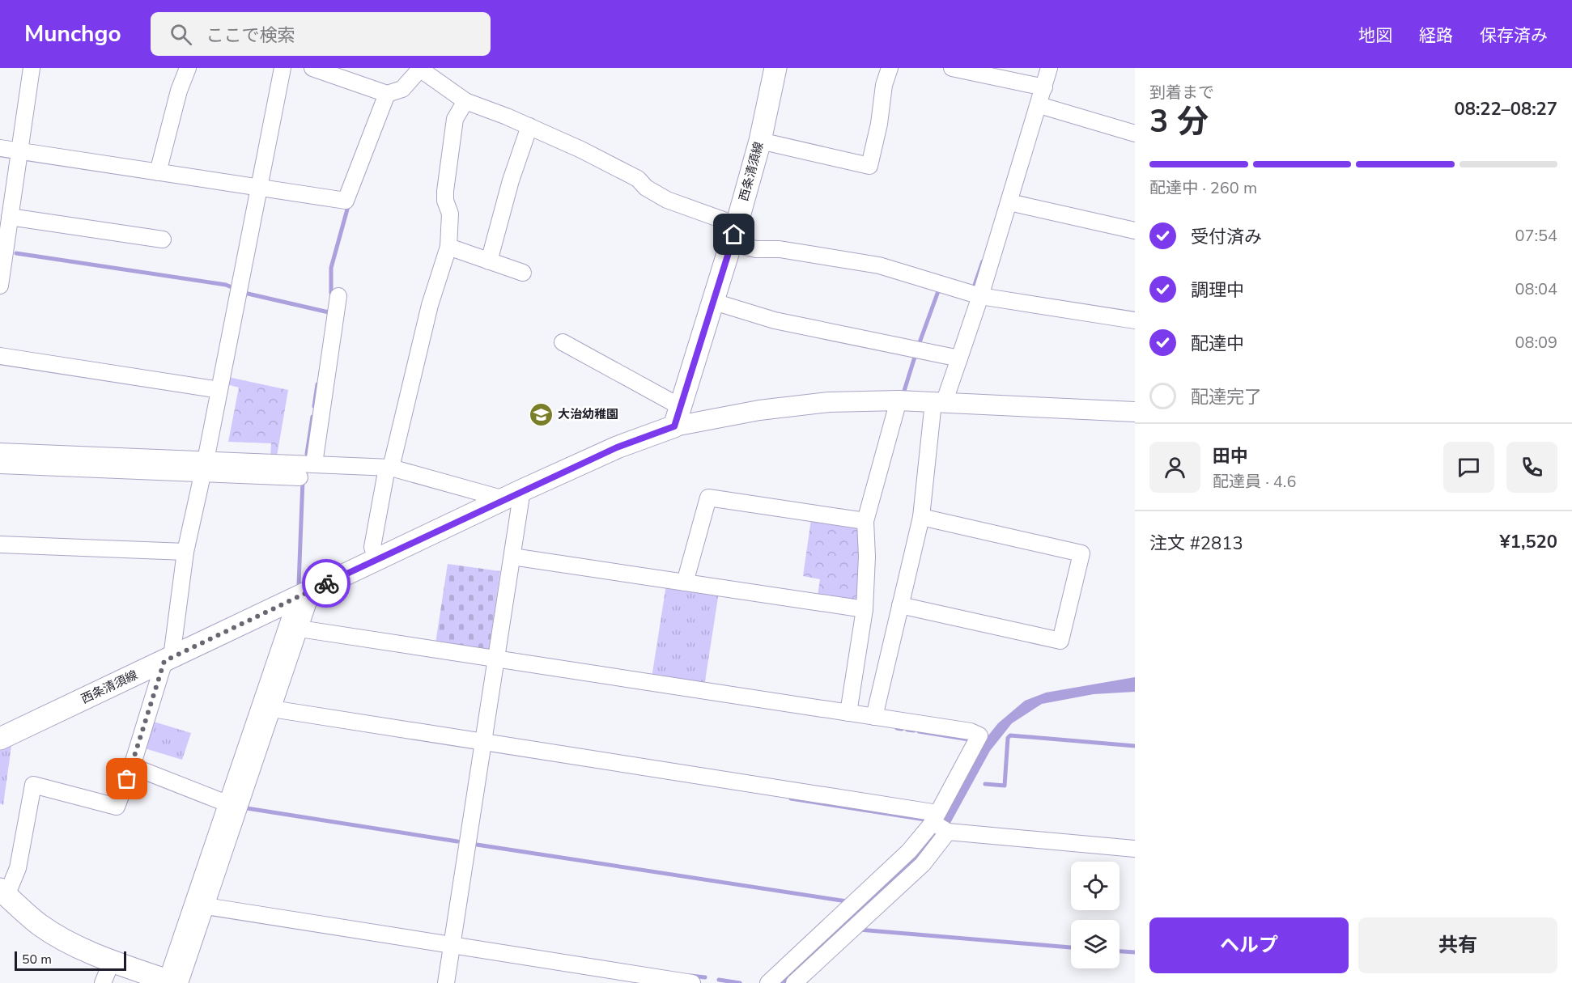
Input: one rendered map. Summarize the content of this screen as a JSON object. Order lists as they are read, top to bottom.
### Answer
{
  "streets": {
    "main road": ["西条清須線"]
  },
  "places": {
    "school or university": ["大治幼稚園"]
  },
  "scale_bar": "50 m",
  "page": {
    "header": "Munchgo",
    "search": "ここで検索",
    "nav": ["地図", "経路", "保存済み"],
    "heading": ["3 分", "到着まで", "08:22–08:27"],
    "panel": [
      "田中",
      "配達員 · 4.6",
      "注文 #2813",
      "¥1,520"
    ],
    "bar": "配達中 · 260 m",
    "list": [
      ["受付済み", "07:54"],
      ["調理中", "08:04"],
      ["配達中", "08:09"],
      "配達完了"
    ],
    "buttons": ["ヘルプ", "共有"],
    "scale": "50 m"
  }
}
